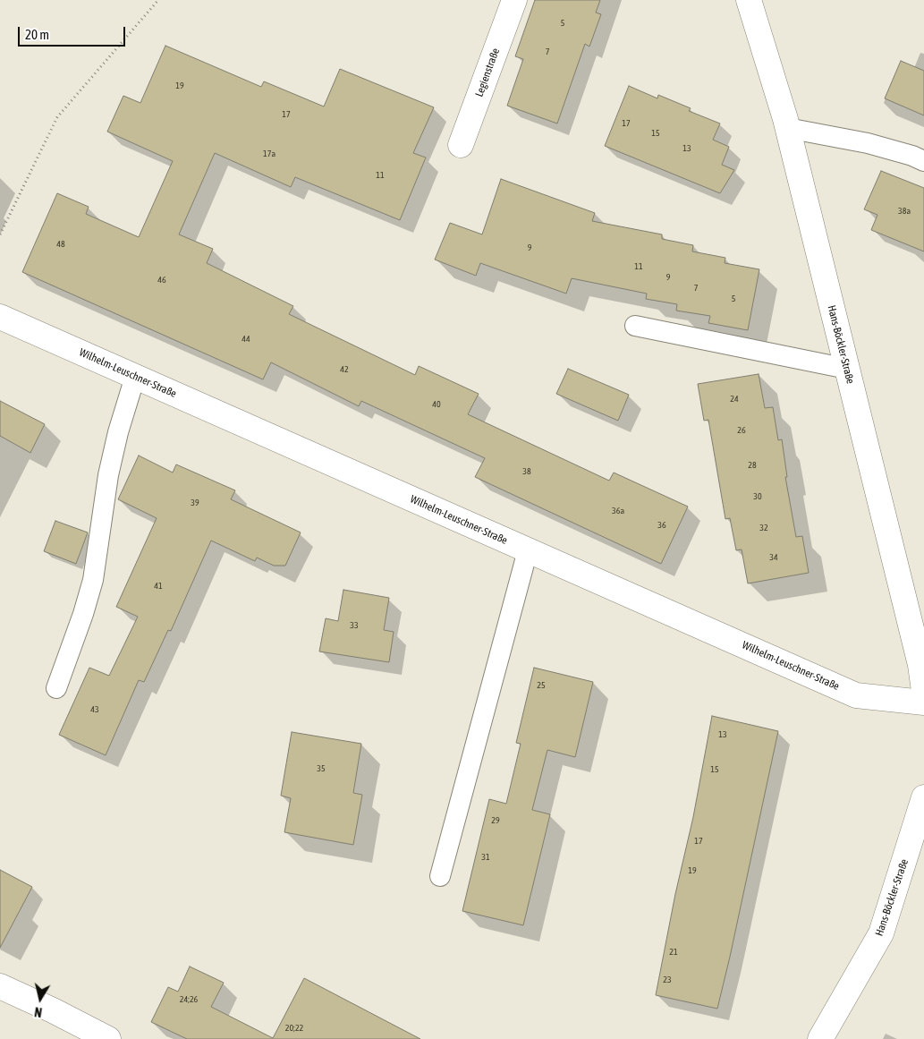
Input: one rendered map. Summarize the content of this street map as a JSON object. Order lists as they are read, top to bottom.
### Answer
{
  "streets": {
    "street": ["Legienstraße", "Hans-Böckler-Straße", "Wilhelm-Leuschner-Straße"]
  },
  "house_numbers": [
    "5",
    "7",
    "19",
    "17",
    "17",
    "15",
    "13",
    "17a",
    "11",
    "38a",
    "48",
    "9",
    "11",
    "9",
    "46",
    "7",
    "5",
    "44",
    "42",
    "24",
    "40",
    "26",
    "28",
    "38",
    "30",
    "39",
    "36a",
    "36",
    "32",
    "34",
    "41",
    "33",
    "25",
    "43",
    "13",
    "35",
    "15",
    "29",
    "17",
    "31",
    "19",
    "21",
    "23",
    "24;26",
    "20;22"
  ],
  "scale_bar": "20 m",
  "north": "bottom"
}
